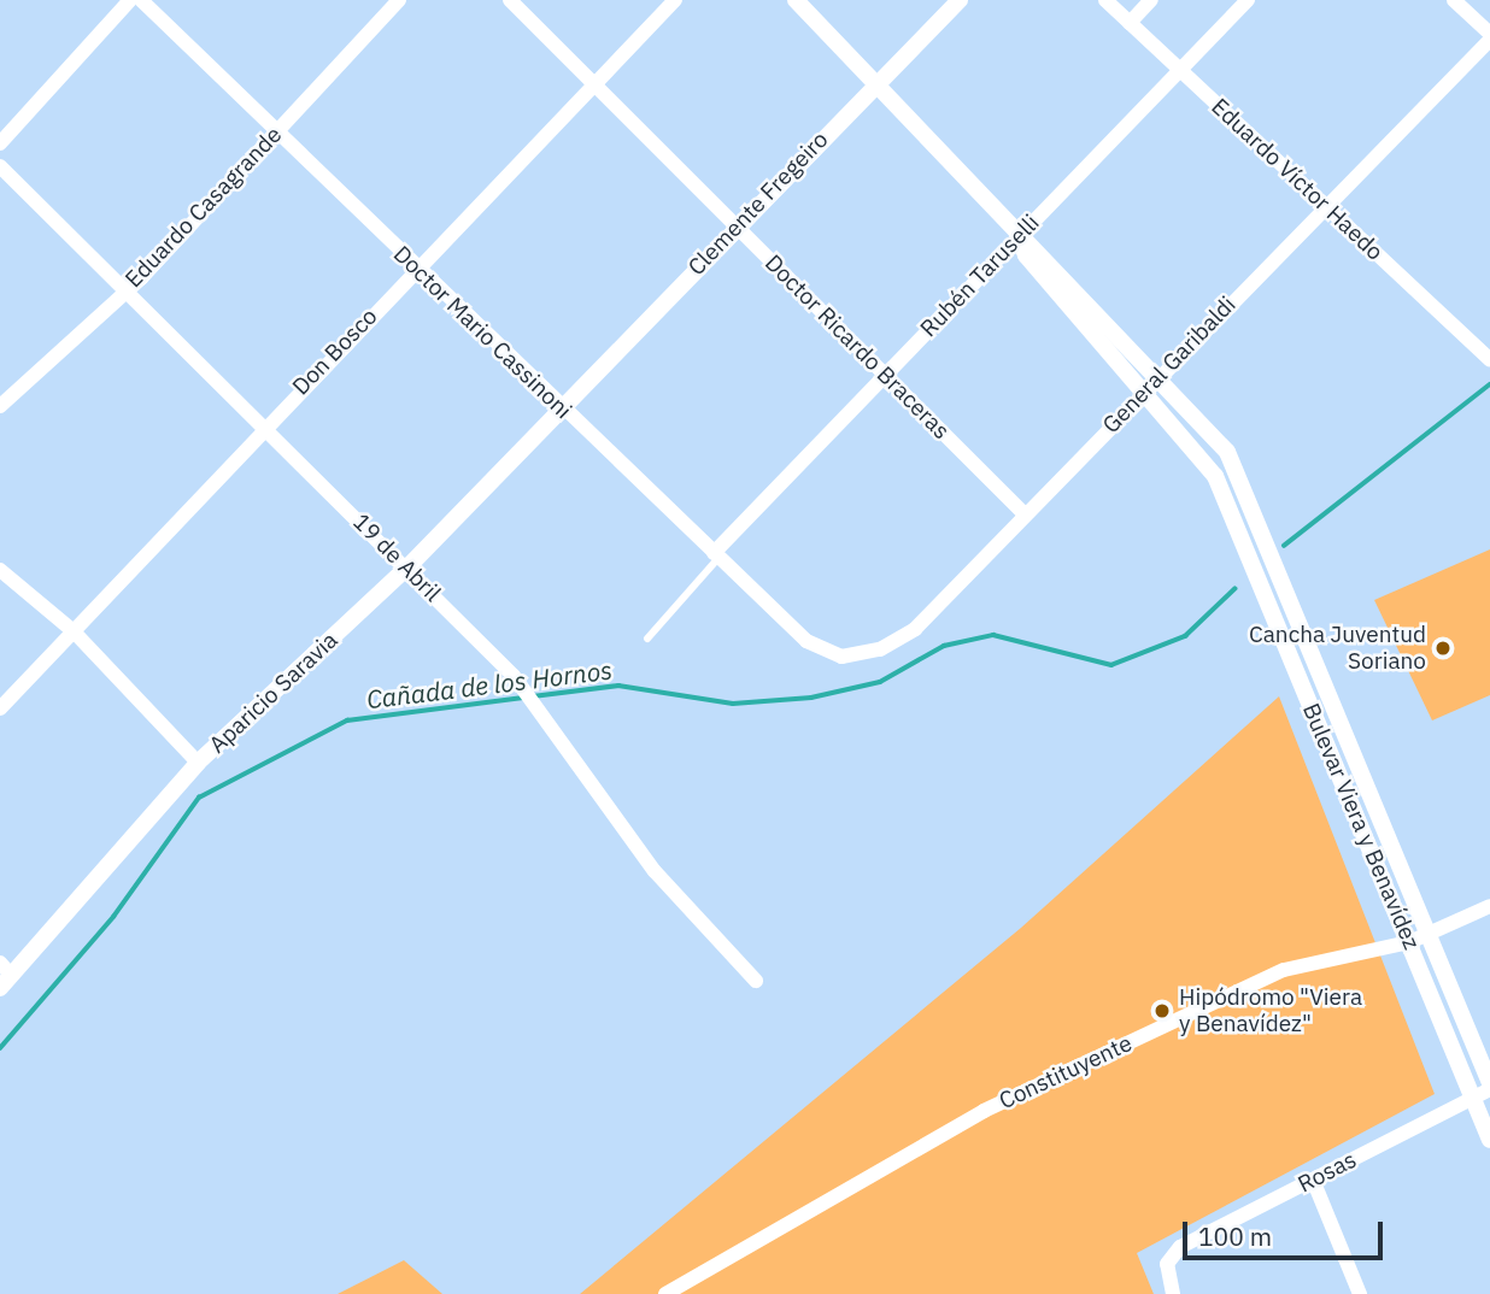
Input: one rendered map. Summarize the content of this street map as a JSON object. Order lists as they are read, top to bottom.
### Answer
{
  "streets": {
    "street": [
      "Eduardo Víctor Haedo",
      "Clemente Fregeiro",
      "Eduardo Casagrande",
      "Rubén Taruselli",
      "Doctor Mario Cassinoni",
      "Doctor Ricardo Braceras",
      "Don Bosco",
      "General Garibaldi",
      "19 de Abril",
      "Aparicio Saravia",
      "Bulevar Viera y Benavídez",
      "Constituyente",
      "Rosas"
    ]
  },
  "crossings": [
    ["Eduardo Víctor Haedo", "Rubén Taruselli"],
    ["Eduardo Víctor Haedo", "General Garibaldi"],
    ["Clemente Fregeiro", "Doctor Mario Cassinoni"],
    ["Clemente Fregeiro", "Doctor Ricardo Braceras"],
    ["Clemente Fregeiro", "Aparicio Saravia"],
    ["Clemente Fregeiro", "Bulevar Viera y Benavídez"],
    ["Eduardo Casagrande", "Doctor Mario Cassinoni"],
    ["Eduardo Casagrande", "19 de Abril"],
    ["Rubén Taruselli", "Doctor Mario Cassinoni"],
    ["Rubén Taruselli", "Doctor Ricardo Braceras"],
    ["Rubén Taruselli", "Bulevar Viera y Benavídez"],
    ["Doctor Mario Cassinoni", "Don Bosco"],
    ["Doctor Mario Cassinoni", "General Garibaldi"],
    ["Doctor Mario Cassinoni", "Aparicio Saravia"],
    ["Doctor Ricardo Braceras", "Don Bosco"],
    ["Doctor Ricardo Braceras", "General Garibaldi"],
    ["Don Bosco", "19 de Abril"],
    ["General Garibaldi", "Bulevar Viera y Benavídez"],
    ["19 de Abril", "Aparicio Saravia"],
    ["Bulevar Viera y Benavídez", "Constituyente"],
    ["Bulevar Viera y Benavídez", "Rosas"]
  ],
  "water": ["Cañada de los Hornos"],
  "places": ["Cancha Juventud Soriano", "Hipódromo \"Viera y Benavídez\""],
  "scale_bar": "100 m"
}
